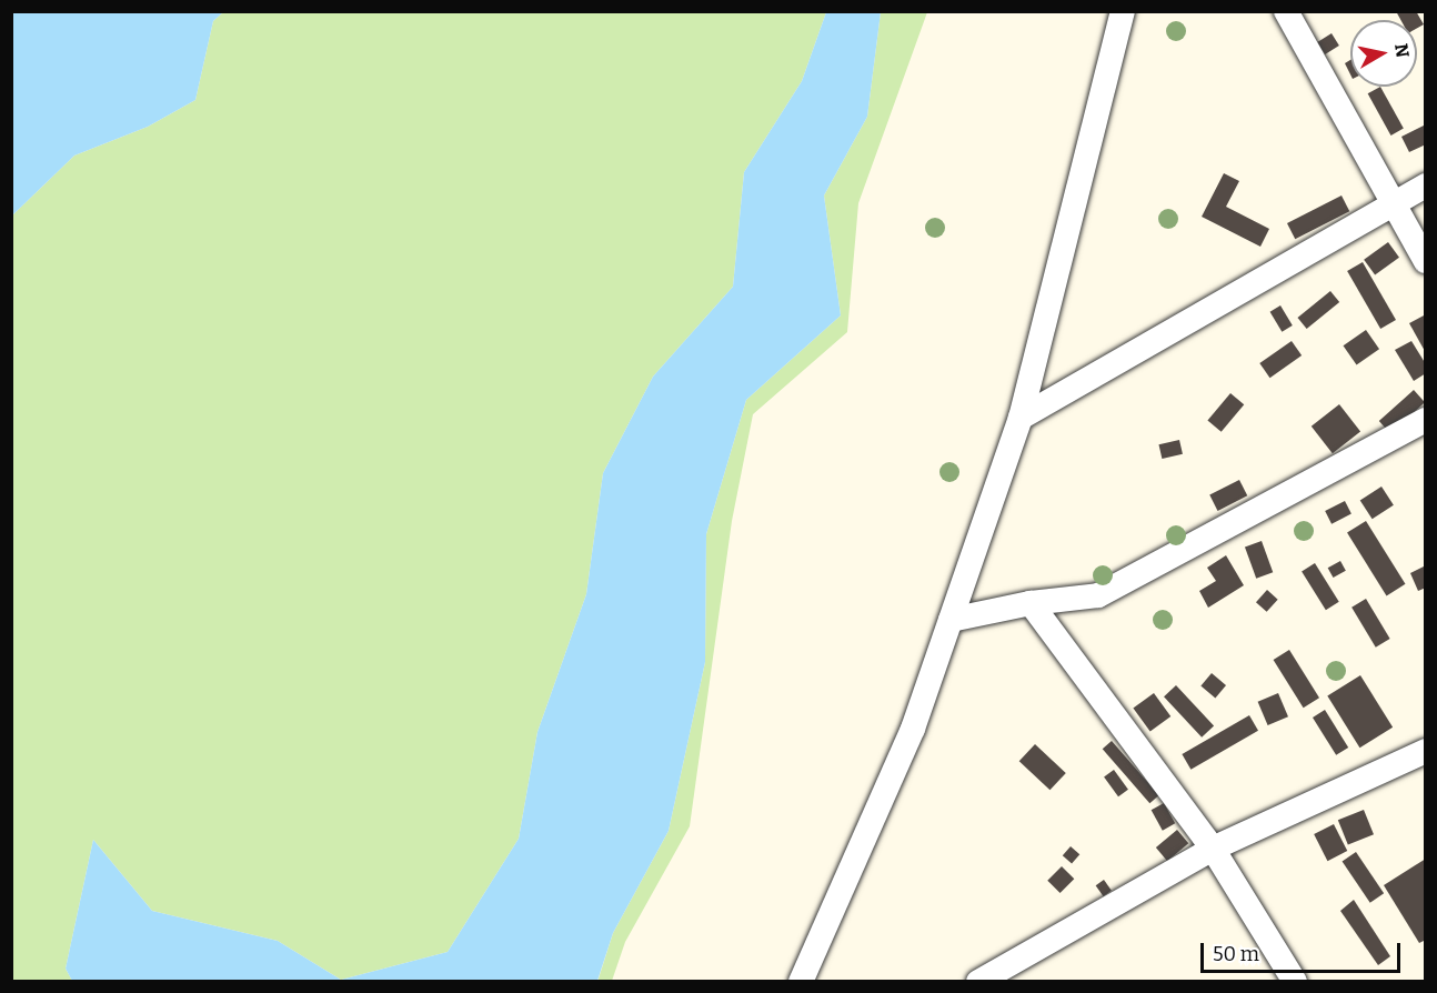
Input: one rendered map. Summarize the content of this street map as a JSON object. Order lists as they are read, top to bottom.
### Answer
{
  "scale_bar": "50 m",
  "north": "right"
}
